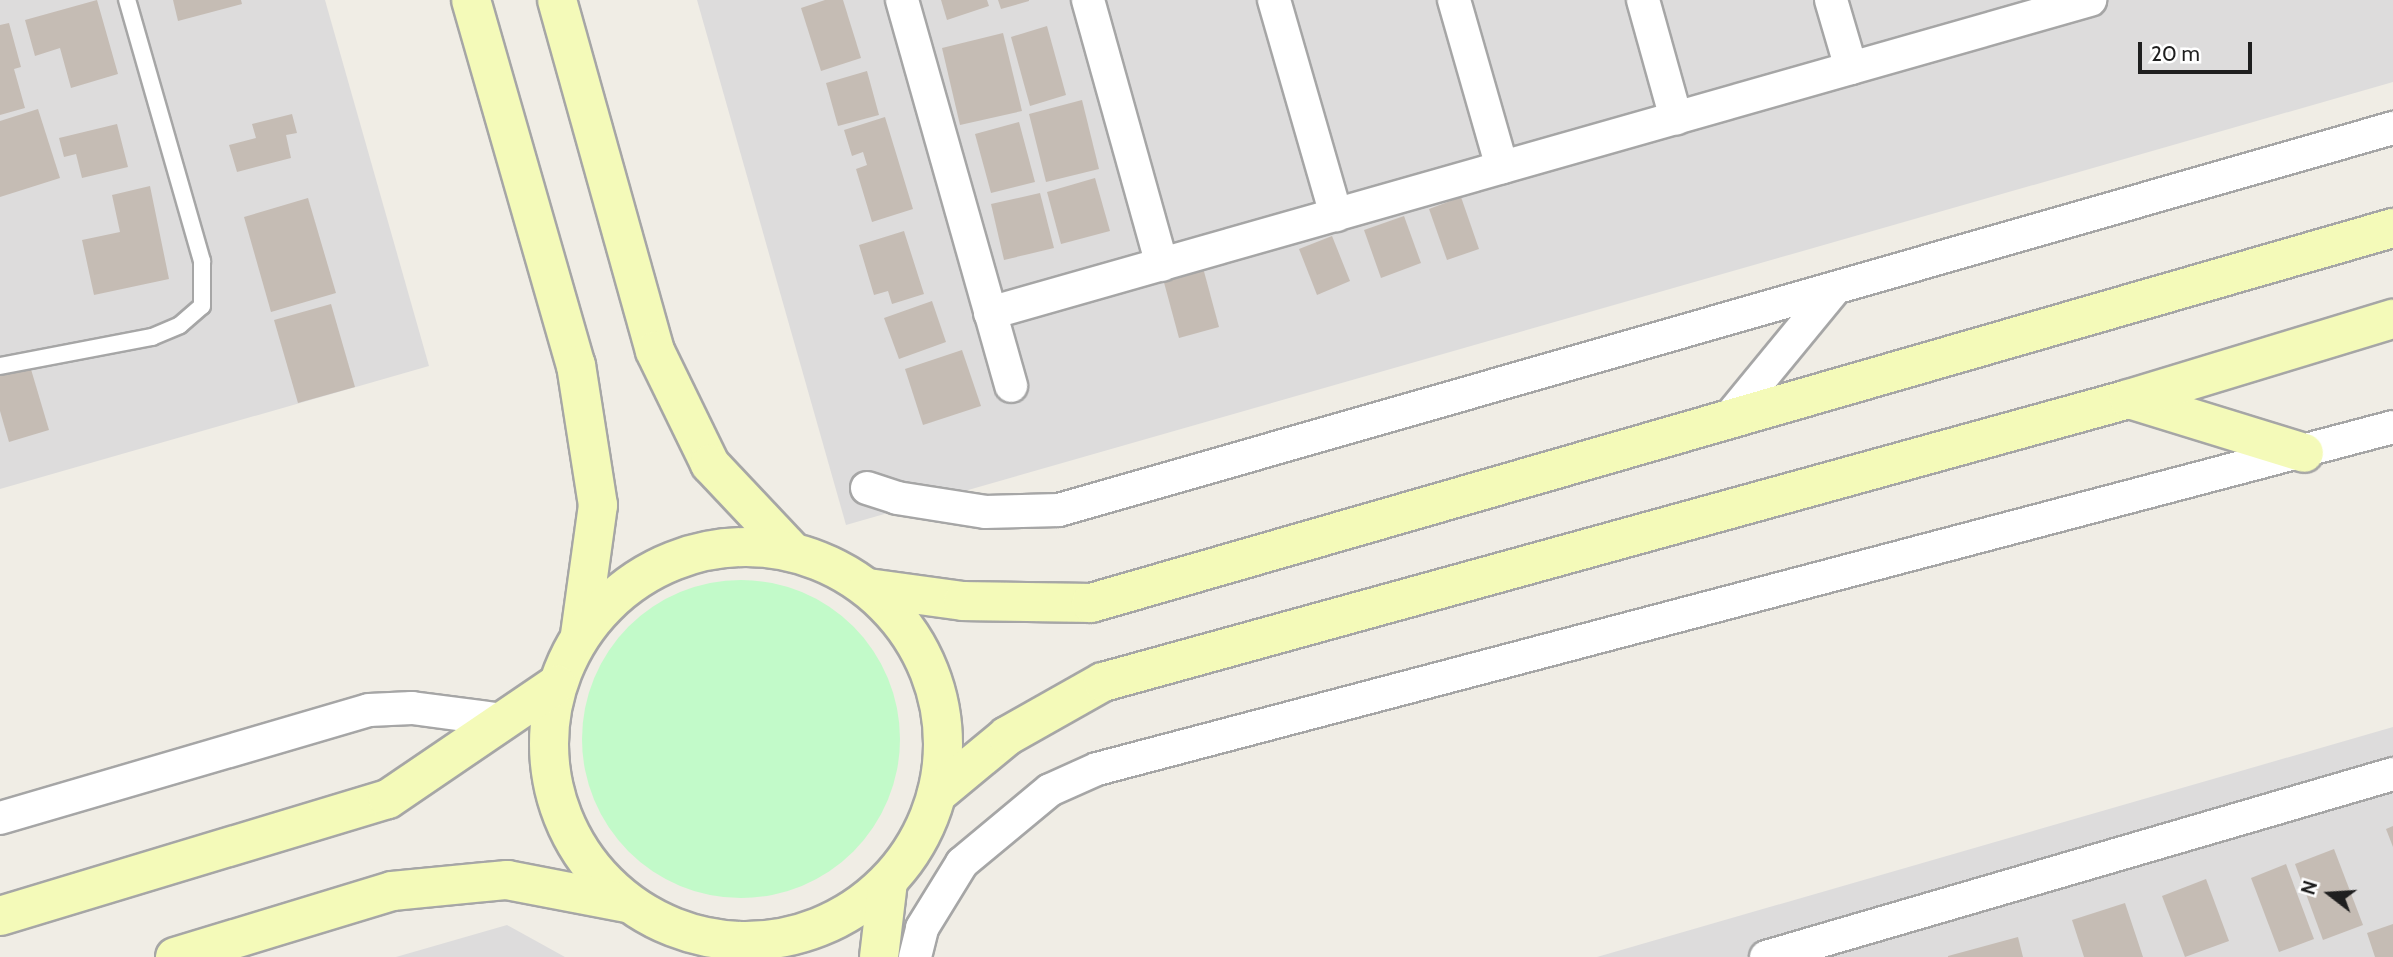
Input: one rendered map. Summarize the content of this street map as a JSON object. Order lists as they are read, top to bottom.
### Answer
{
  "scale_bar": "20 m",
  "north": "left"
}
